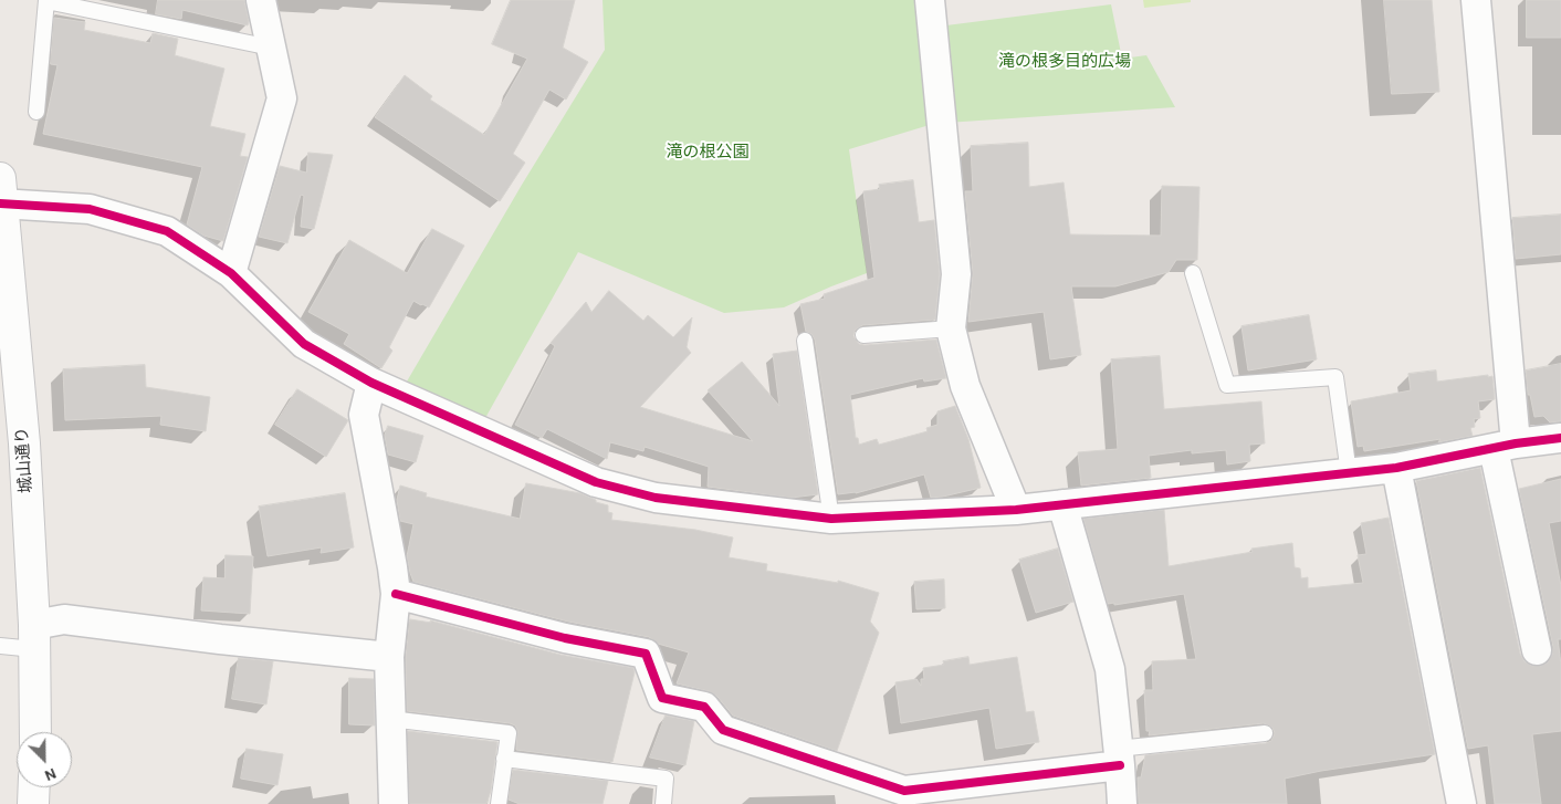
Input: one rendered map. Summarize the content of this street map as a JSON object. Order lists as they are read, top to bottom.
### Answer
{
  "streets": {
    "street": ["城山通り"]
  },
  "parks": ["滝の根多目的広場", "滝の根公園"],
  "north": "bottom right"
}
